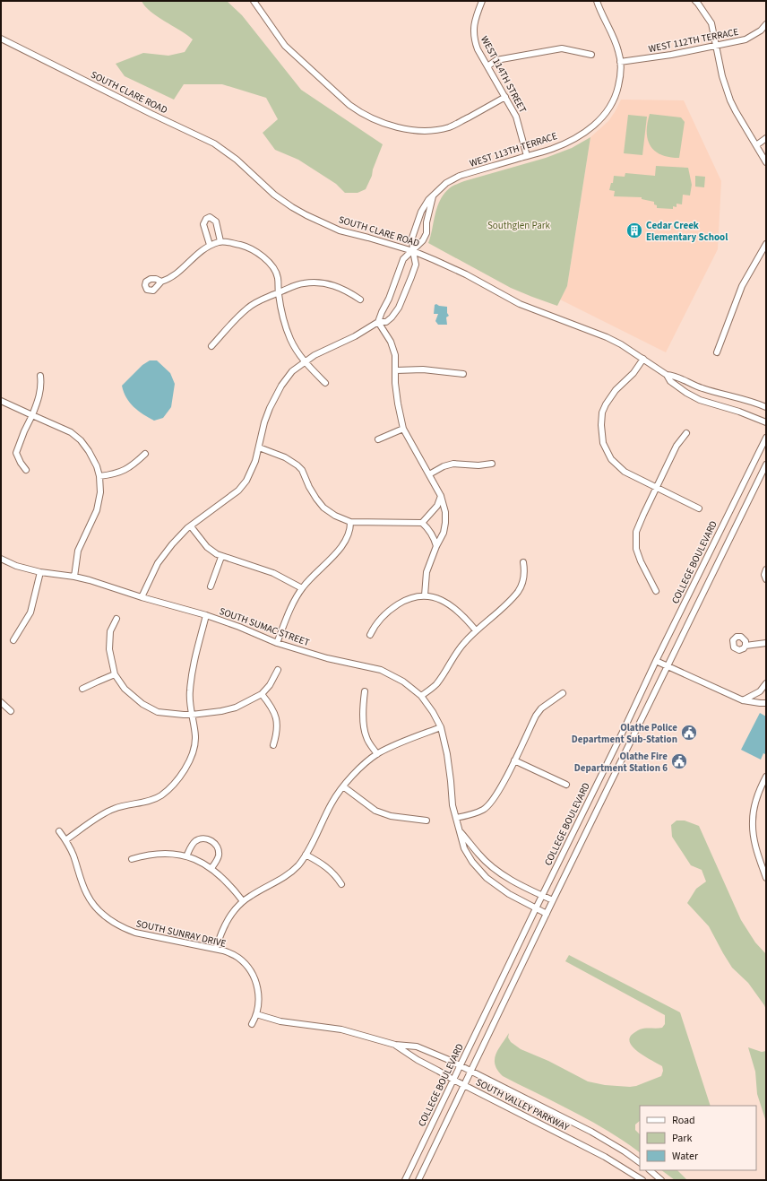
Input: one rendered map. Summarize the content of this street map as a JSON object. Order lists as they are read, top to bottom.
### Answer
{
  "streets": {
    "street": [
      "WEST 112TH TERRACE",
      "WEST 114TH STREET",
      "SOUTH CLARE ROAD",
      "WEST 113TH TERRACE",
      "COLLEGE BOULEVARD",
      "SOUTH SUMAC STREET",
      "SOUTH SUNRAY DRIVE",
      "SOUTH VALLEY PARKWAY"
    ]
  },
  "crossings": [
    ["WEST 112TH TERRACE", "WEST 113TH TERRACE"],
    ["WEST 114TH STREET", "WEST 113TH TERRACE"],
    ["SOUTH CLARE ROAD", "WEST 113TH TERRACE"],
    ["COLLEGE BOULEVARD", "SOUTH SUMAC STREET"],
    ["COLLEGE BOULEVARD", "SOUTH VALLEY PARKWAY"],
    ["SOUTH SUNRAY DRIVE", "SOUTH VALLEY PARKWAY"]
  ],
  "parks": ["Southglen Park"],
  "places": {
    "building": ["Cedar Creek Elementary School"],
    "public building": ["Olathe Police Department Sub-Station", "Olathe Fire Department Station 6"]
  },
  "legend": ["Road", "Park", "Water"]
}
